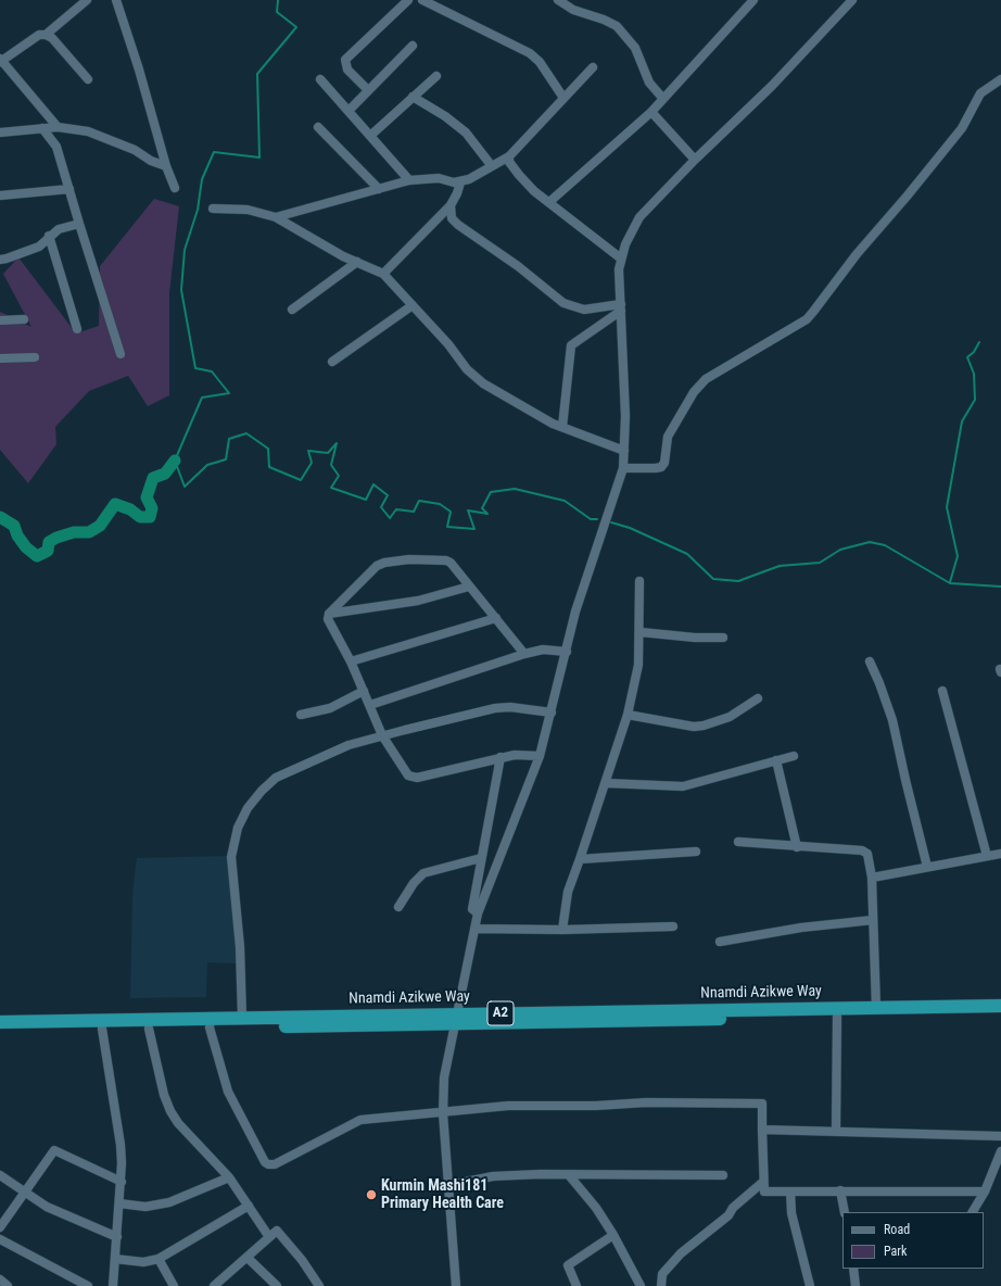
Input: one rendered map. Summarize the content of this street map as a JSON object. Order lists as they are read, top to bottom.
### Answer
{
  "streets": {
    "highway": ["Nnamdi Azikwe Way", "A2"]
  },
  "places": ["Kurmin Mashi181 Primary Health Care"],
  "legend": ["Road", "Park"]
}
